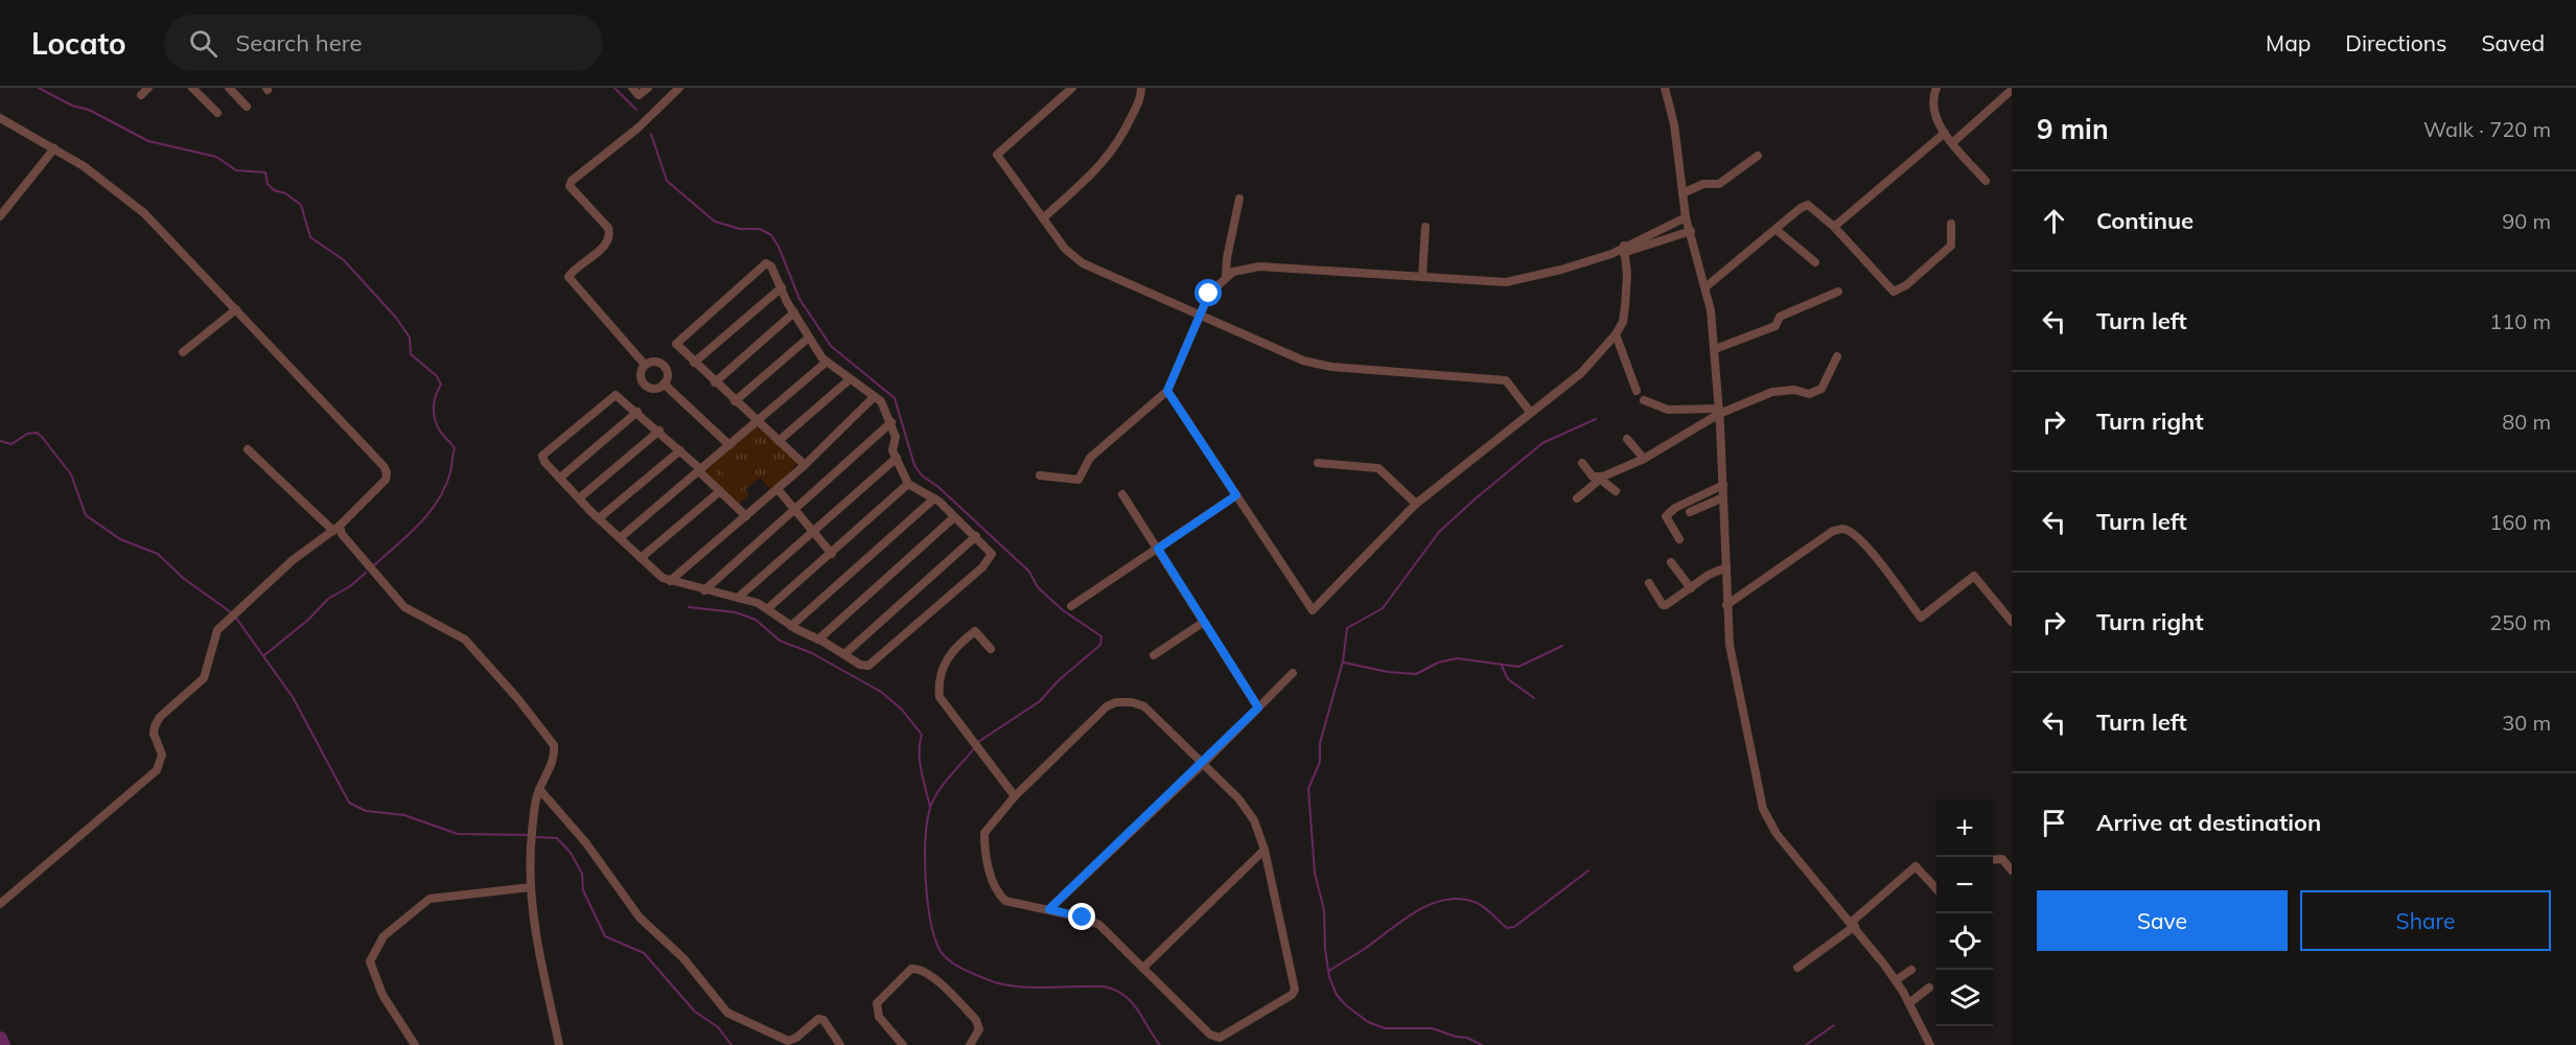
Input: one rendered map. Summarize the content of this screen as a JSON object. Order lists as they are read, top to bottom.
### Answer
{
  "page": {
    "header": "Locato",
    "search": "Search here",
    "nav": ["Map", "Directions", "Saved"],
    "heading": ["9 min", "Walk · 720 m"],
    "list": [
      ["Continue", "90 m"],
      ["Turn left", "110 m"],
      ["Turn right", "80 m"],
      ["Turn left", "160 m"],
      ["Turn right", "250 m"],
      ["Turn left", "30 m"],
      "Arrive at destination"
    ],
    "map_buttons": ["+", "−"],
    "buttons": ["Save", "Share"]
  }
}
